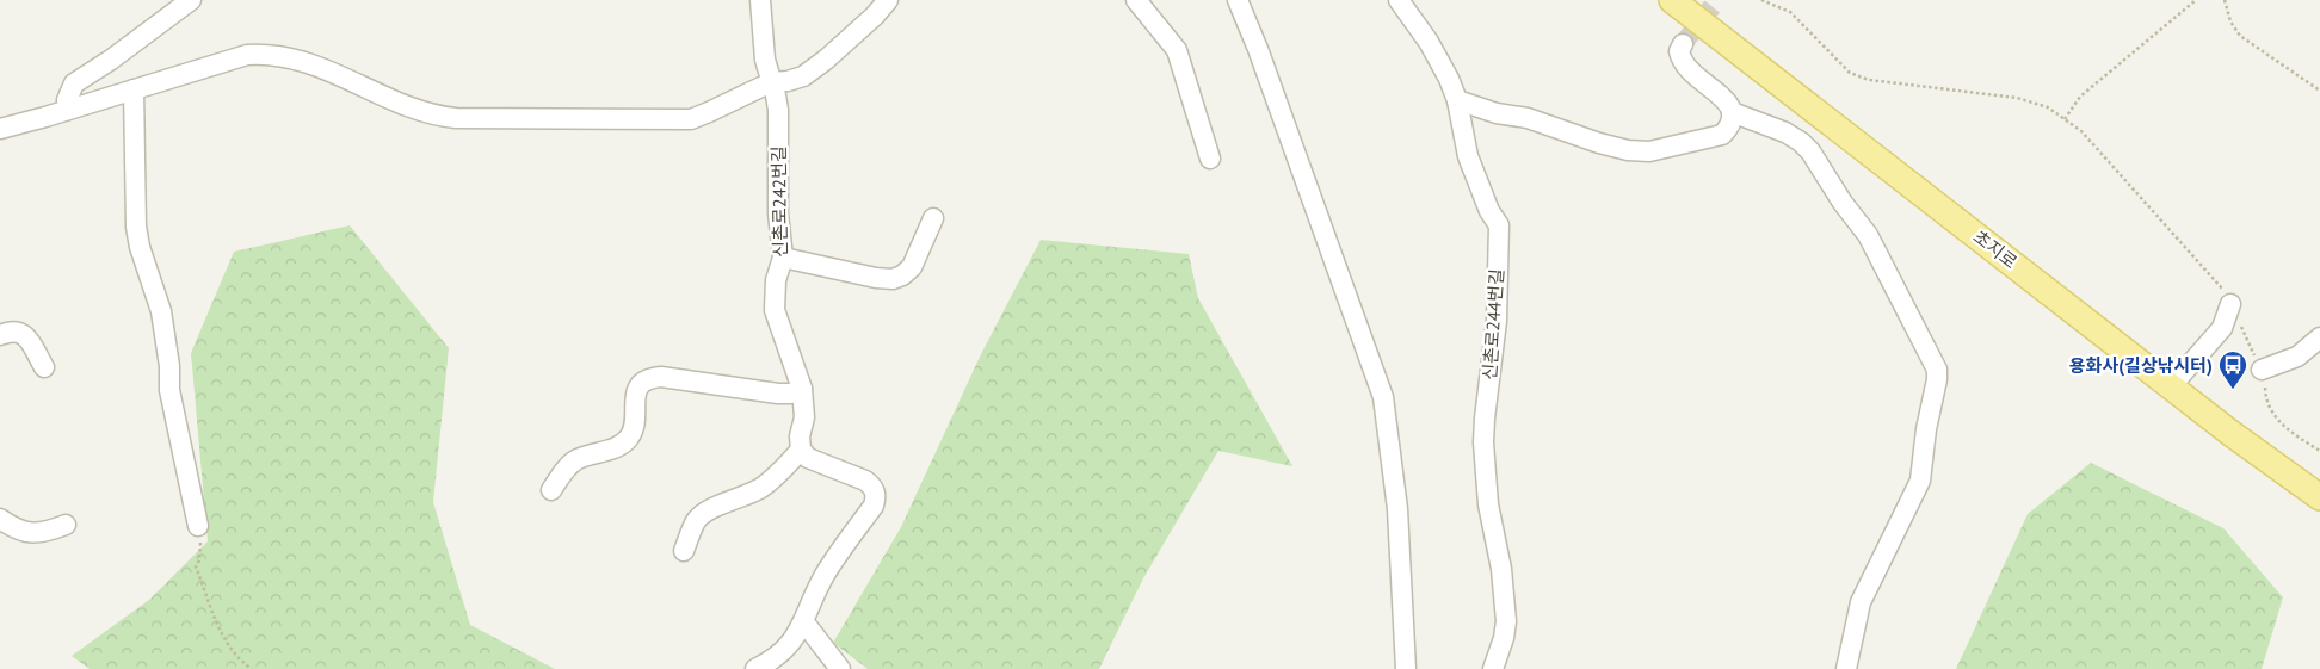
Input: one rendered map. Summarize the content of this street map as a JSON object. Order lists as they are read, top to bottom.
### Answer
{
  "streets": {
    "main road": ["초지로"],
    "street": ["신촌로242번길", "신촌로244번길"]
  },
  "places": {
    "bus stop": ["용화사(길상낚시터)"]
  }
}
